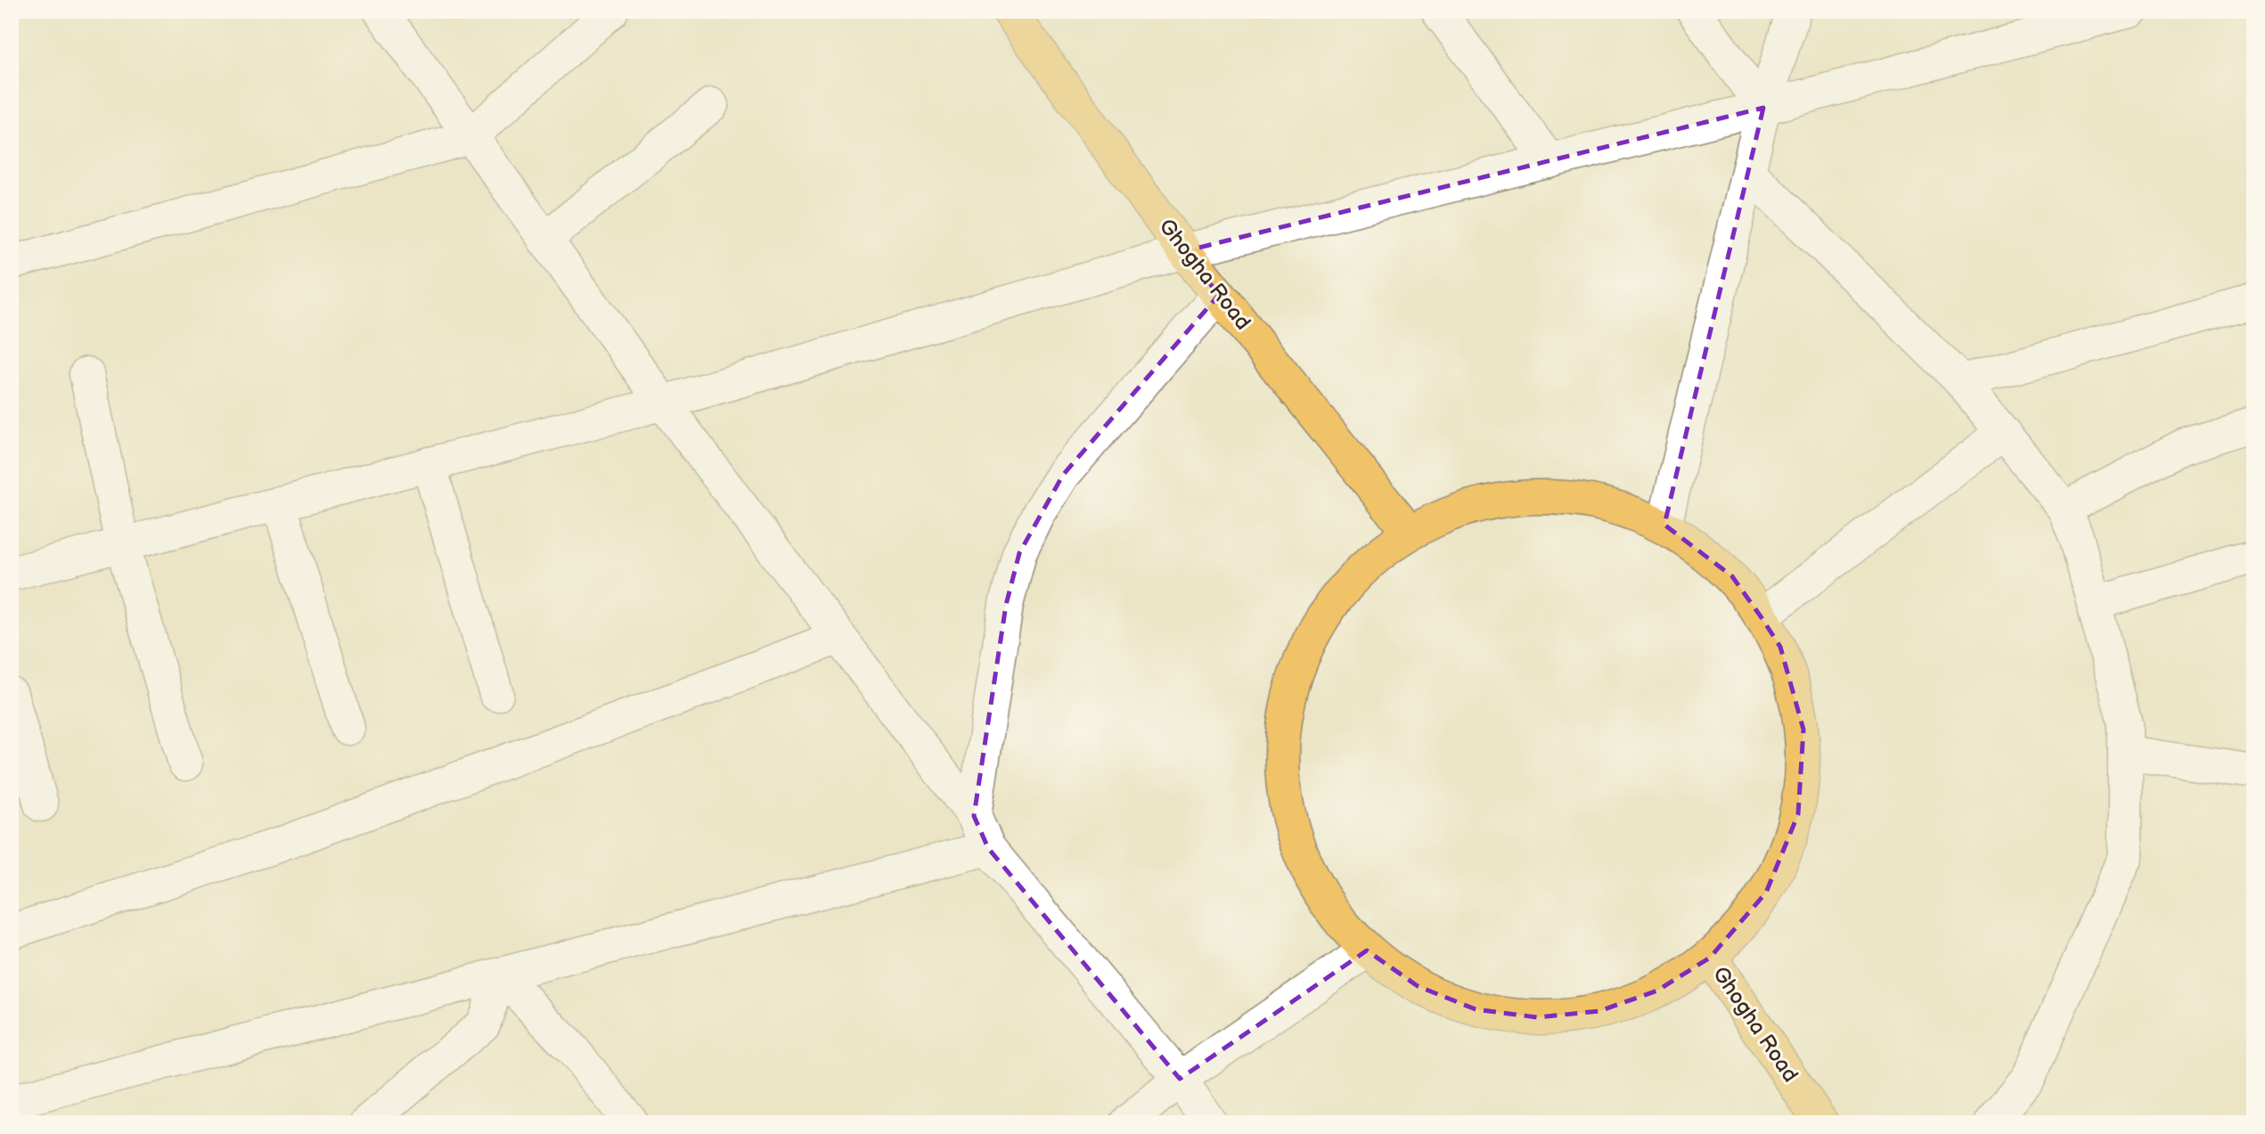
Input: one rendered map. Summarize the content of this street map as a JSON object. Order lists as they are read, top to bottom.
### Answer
{
  "streets": {
    "main road": ["Ghogha Road"]
  }
}
